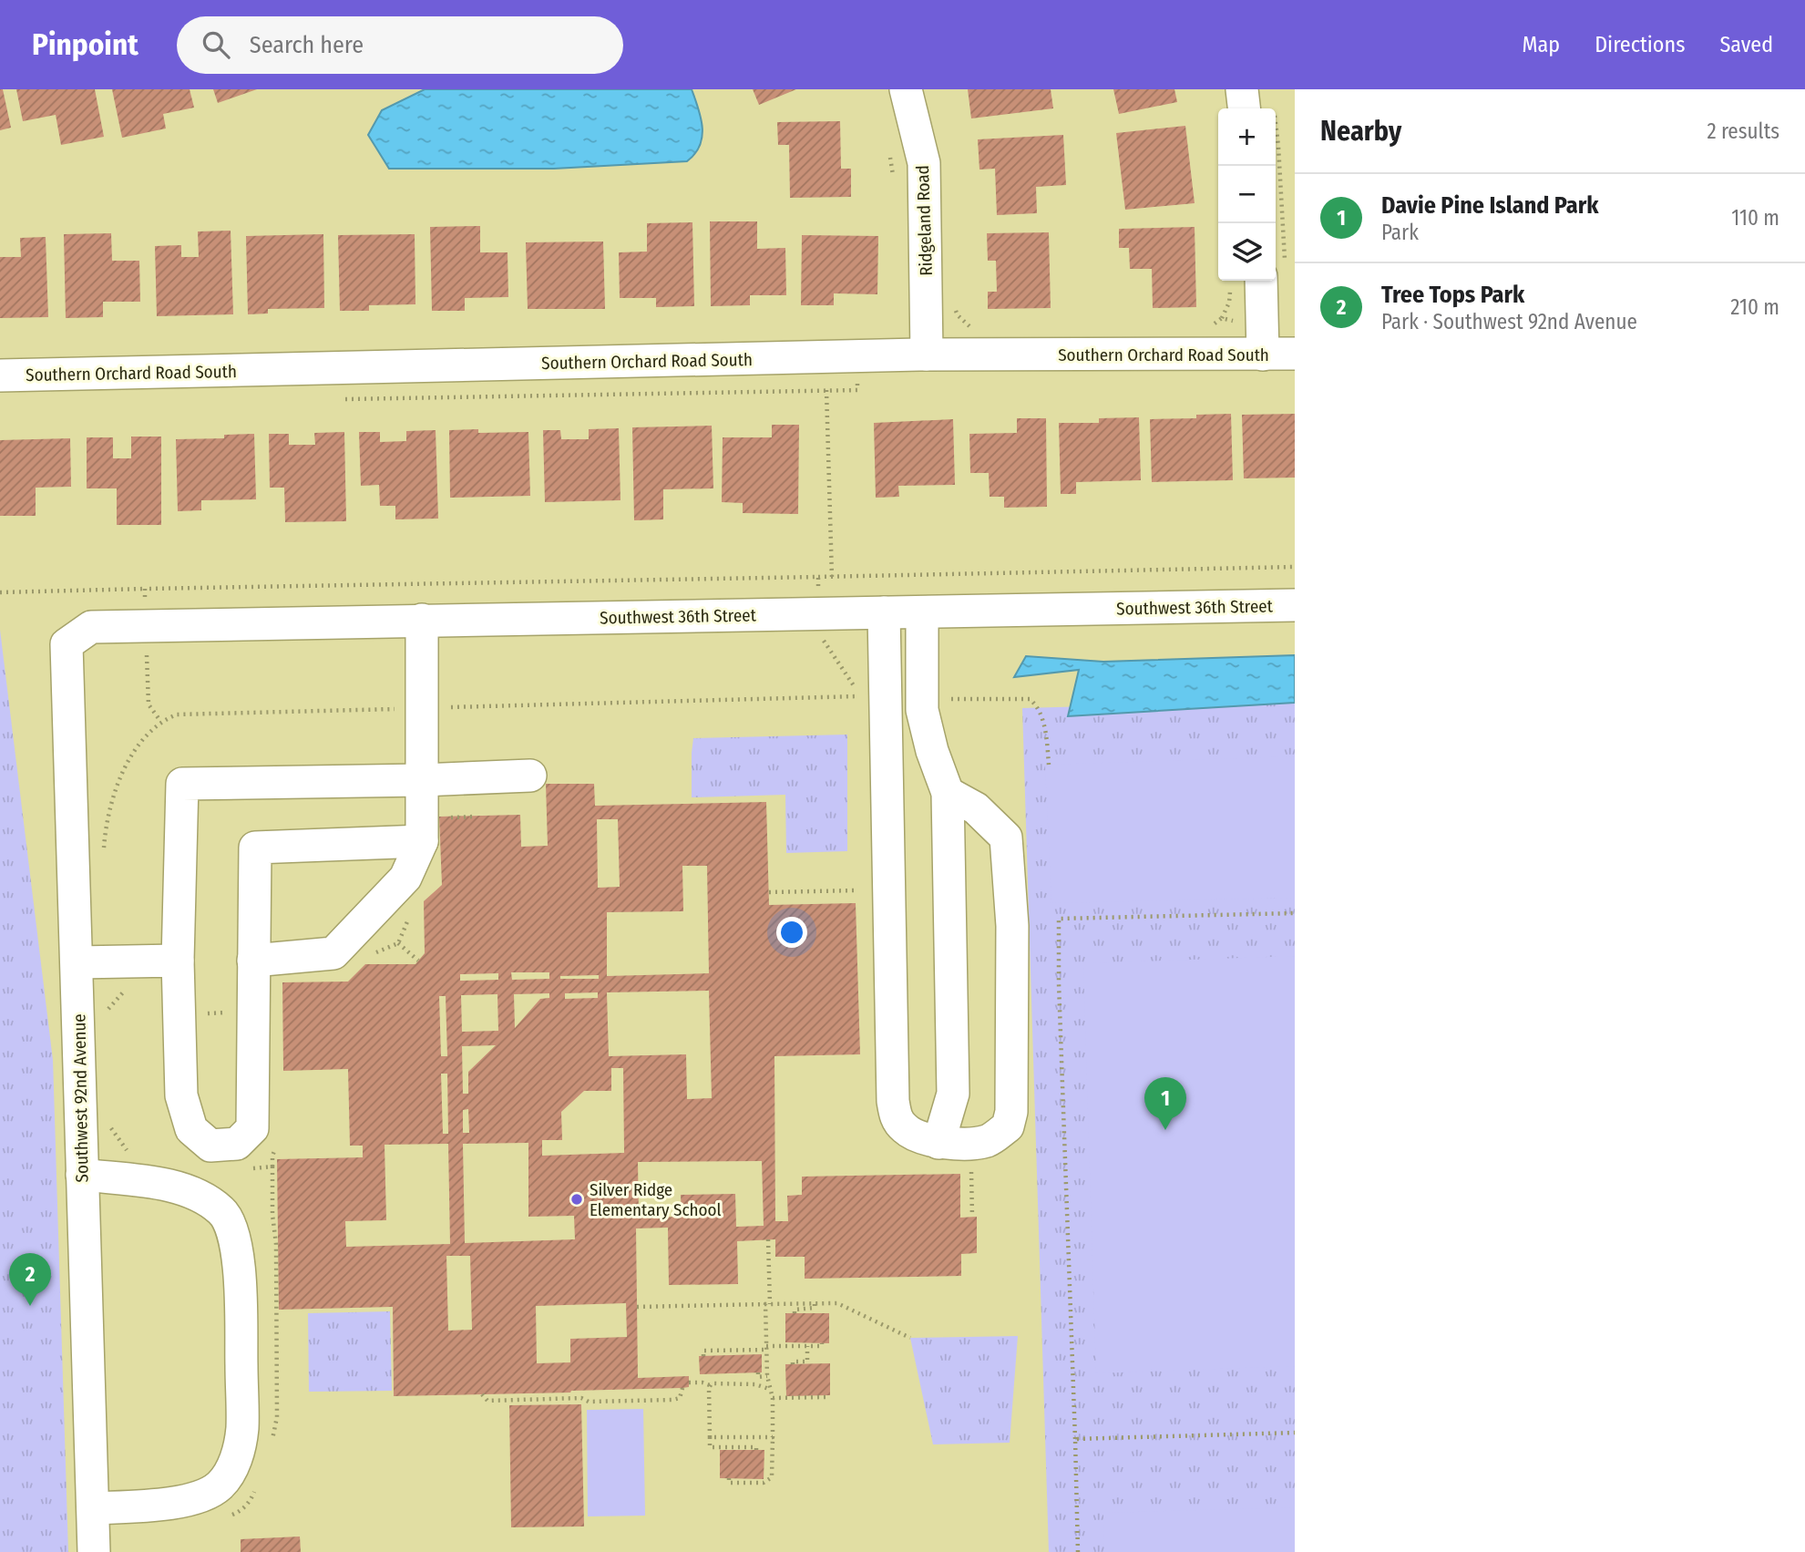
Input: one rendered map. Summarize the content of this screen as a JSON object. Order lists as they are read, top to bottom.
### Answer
{
  "streets": {
    "street": [
      "Ridgeland Road",
      "Southern Orchard Road South",
      "Southwest 36th Street",
      "Southwest 92nd Avenue"
    ]
  },
  "crossings": [
    ["Ridgeland Road", "Southern Orchard Road South"],
    ["Southwest 36th Street", "Southwest 92nd Avenue"]
  ],
  "places": ["Silver Ridge Elementary School"],
  "page": {
    "header": "Pinpoint",
    "search": "Search here",
    "nav": ["Map", "Directions", "Saved"],
    "heading": ["Nearby", "2 results"],
    "map_buttons": ["+", "−"],
    "list": [
      {
        "mark": "1",
        "name": "Davie Pine Island Park",
        "note": "Park",
        "value": "110 m"
      },
      {
        "mark": "2",
        "name": "Tree Tops Park",
        "note": "Park · Southwest 92nd Avenue",
        "value": "210 m"
      }
    ],
    "pins": ["1", "2"]
  }
}
